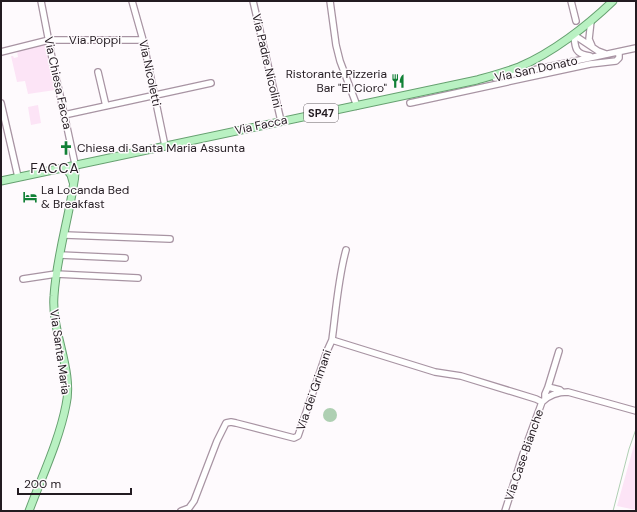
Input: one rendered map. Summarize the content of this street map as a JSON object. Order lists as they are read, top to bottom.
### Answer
{
  "streets": {
    "main road": ["SP47", "Via Facca", "Via Santa Maria"],
    "street": [
      "Via Poppi",
      "Via Padre Nicolini",
      "Via San Donato",
      "Via Nicoletti",
      "Via Chiesa Facca",
      "Via dei Grimani",
      "Via Case Bianche"
    ]
  },
  "crossings": [
    ["Via Poppi", "Via Nicoletti"],
    ["Via Poppi", "Via Chiesa Facca"],
    ["Via Padre Nicolini", "Via Facca"],
    ["Via San Donato", "SP47"],
    ["Via San Donato", "Via Facca"],
    ["Via Nicoletti", "Via Facca"],
    ["Via Chiesa Facca", "Via Facca"],
    ["Via Chiesa Facca", "Via Santa Maria"],
    ["SP47", "Via Facca"],
    ["Via Facca", "Via Santa Maria"],
    ["Via dei Grimani", "Via Case Bianche"]
  ],
  "districts": ["FACCA"],
  "places": {
    "restaurant": ["Ristorante Pizzeria Bar \"El Cioro\""],
    "church": ["Chiesa di Santa Maria Assunta"],
    "hotel": ["La Locanda Bed & Breakfast"]
  },
  "scale_bar": "200 m"
}
